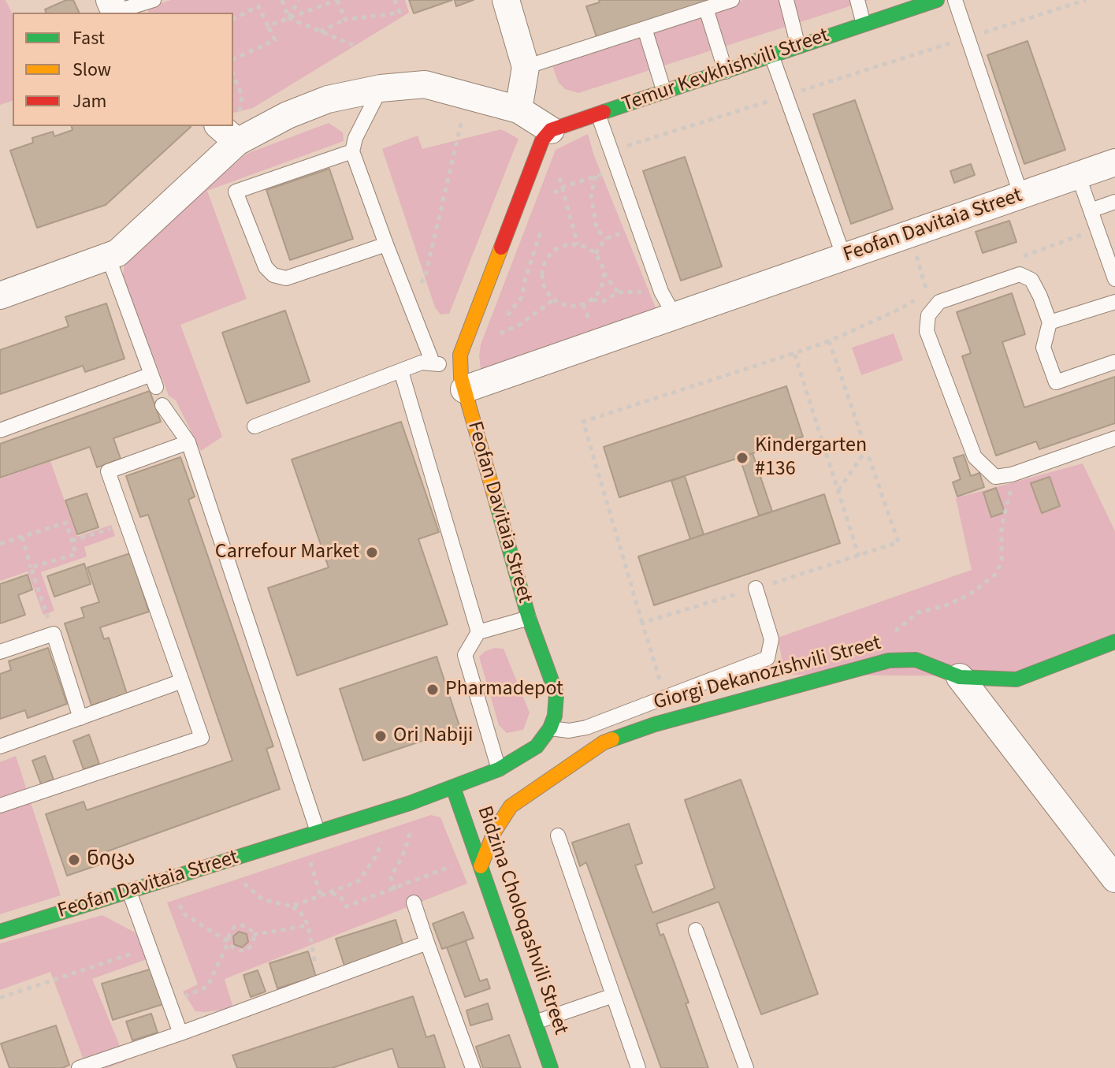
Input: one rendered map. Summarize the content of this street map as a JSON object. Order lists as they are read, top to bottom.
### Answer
{
  "streets": {
    "main road": [
      "Temur Kevkhishvili Street",
      "Feofan Davitaia Street",
      "Giorgi Dekanozishvili Street",
      "Bidzina Choloqashvili Street"
    ]
  },
  "crossings": [
    ["Feofan Davitaia Street", "Bidzina Choloqashvili Street"],
    ["Giorgi Dekanozishvili Street", "Bidzina Choloqashvili Street"]
  ],
  "places": [
    "Kindergarten #136",
    "Carrefour Market",
    "Pharmadepot",
    "Ori Nabiji",
    "ნიცა"
  ],
  "legend": ["Fast", "Slow", "Jam"]
}
